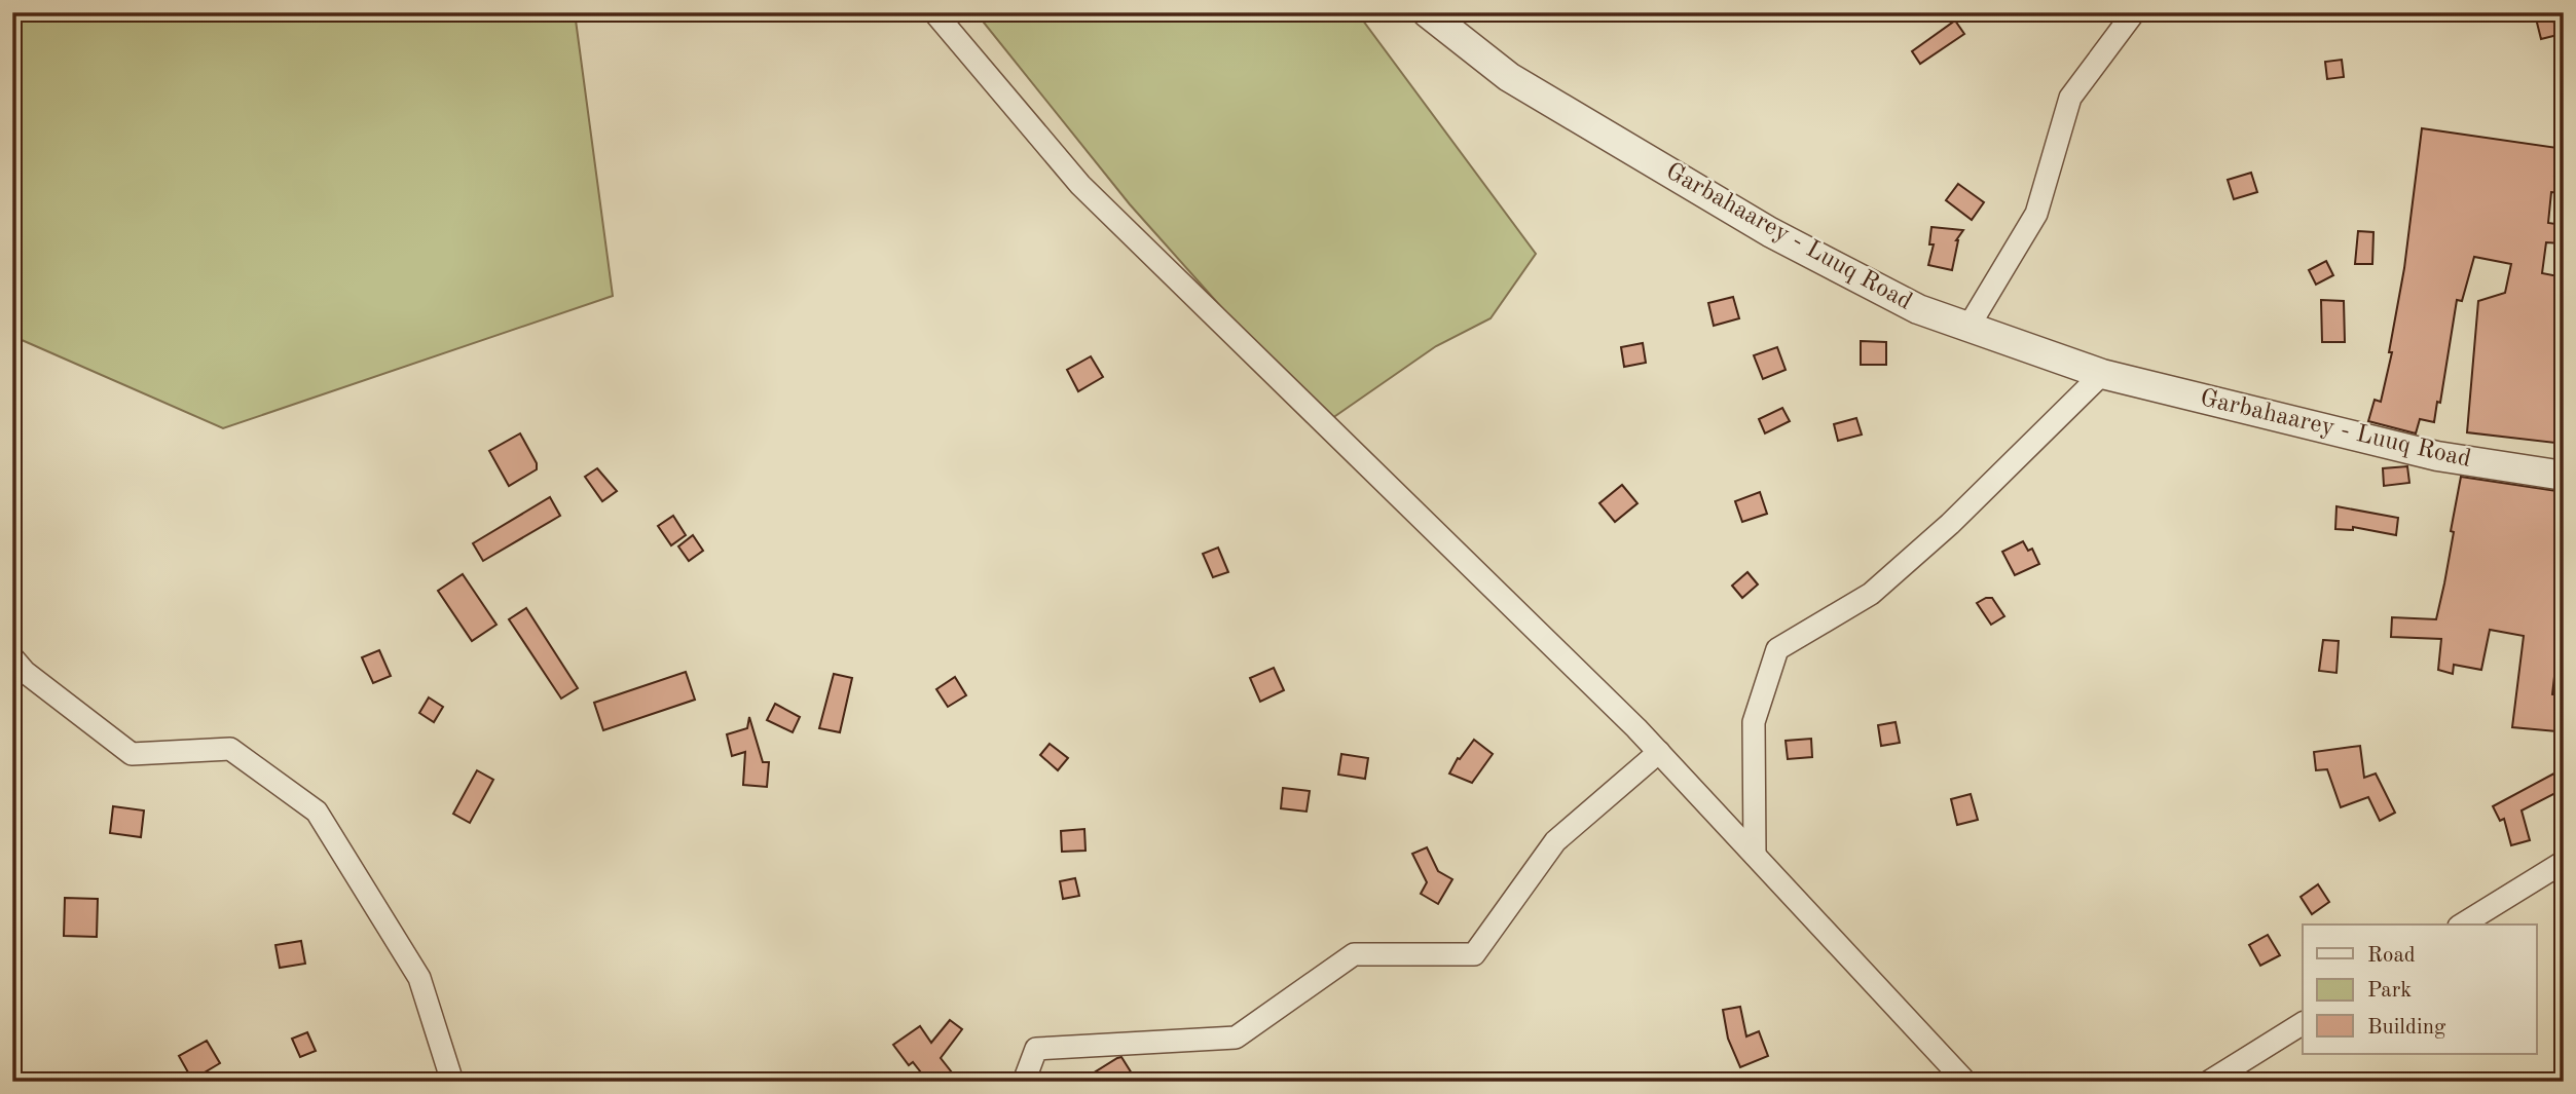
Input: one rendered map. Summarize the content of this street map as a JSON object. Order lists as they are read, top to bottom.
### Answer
{
  "streets": {
    "street": ["Garbahaarey - Luuq Road"]
  },
  "legend": ["Road", "Park", "Building"]
}
